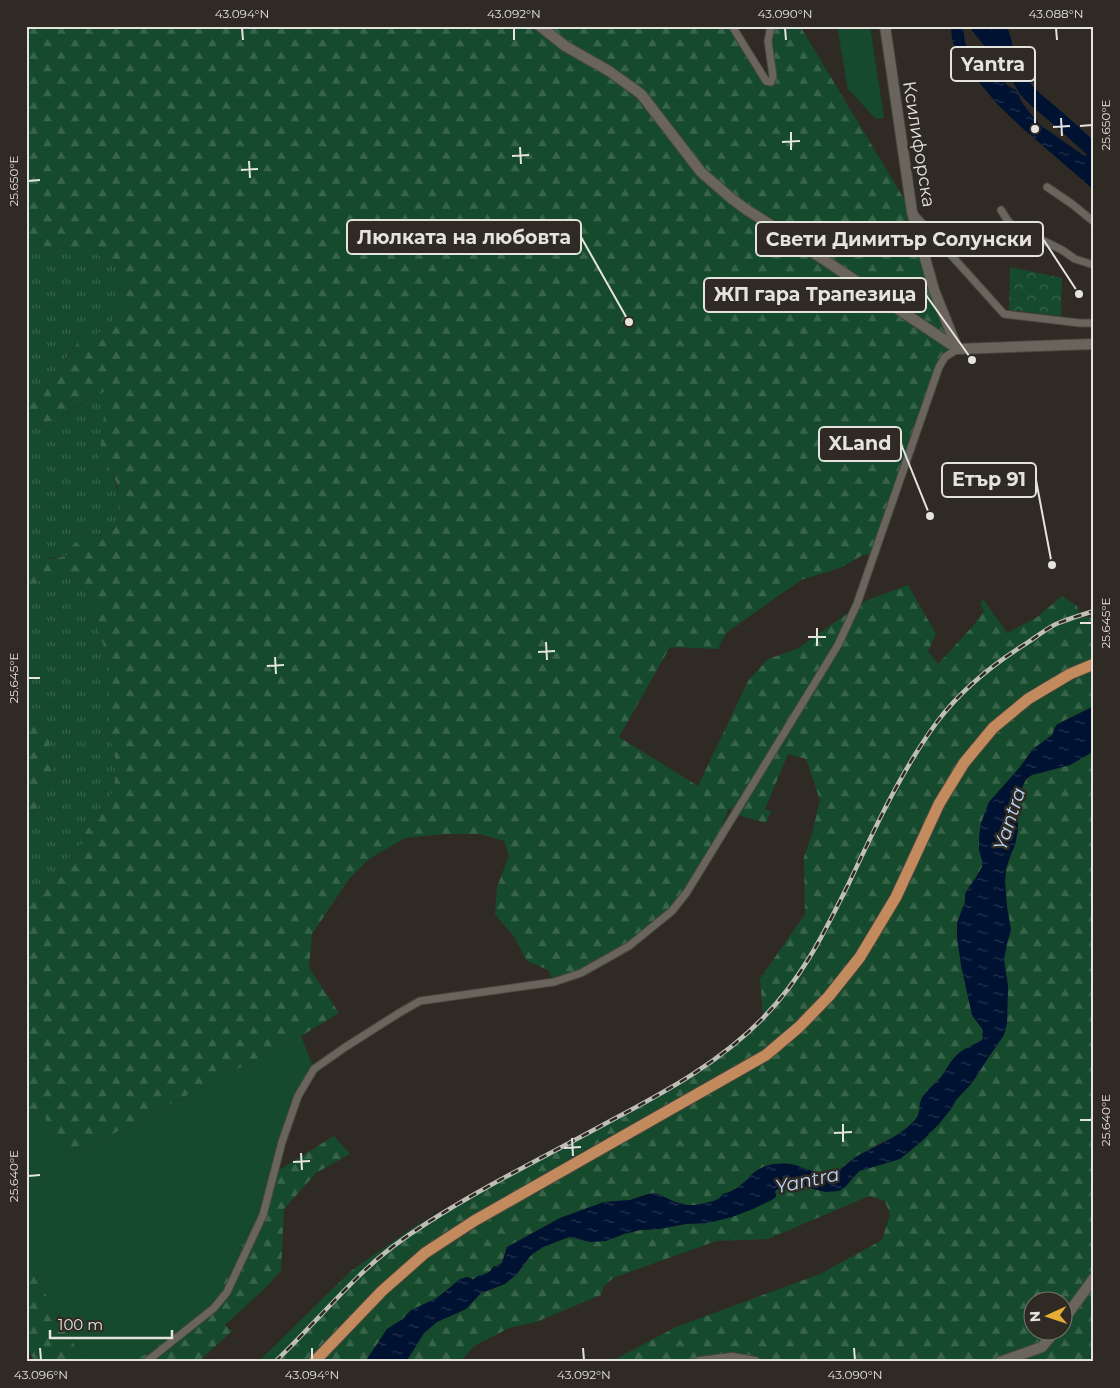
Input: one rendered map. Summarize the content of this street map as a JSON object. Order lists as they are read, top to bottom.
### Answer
{
  "streets": {
    "street": ["Ксилифорска"]
  },
  "water": ["Yantra"],
  "places": [
    "Yantra",
    "Свети Димитър Солунски",
    "Люлката на любовта",
    "ЖП гара Трапезица",
    "XLand",
    "Етър 91"
  ],
  "scale_bar": "100 m",
  "north": "left",
  "coordinates": [
    "43.094°N",
    "43.092°N",
    "43.090°N",
    "43.088°N",
    "25.650°E",
    "25.645°E",
    "25.640°E",
    "43.096°N"
  ]
}
